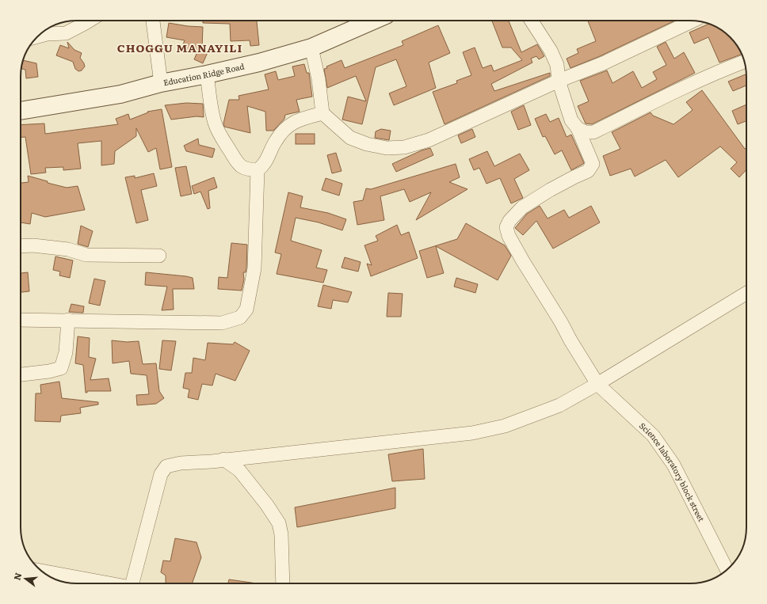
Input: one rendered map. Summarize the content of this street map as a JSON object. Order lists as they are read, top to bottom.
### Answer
{
  "streets": {
    "main road": ["Education Ridge Road"],
    "street": ["Science laboratory block street"]
  },
  "districts": ["CHOGGU MANAYILI"],
  "north": "left"
}
